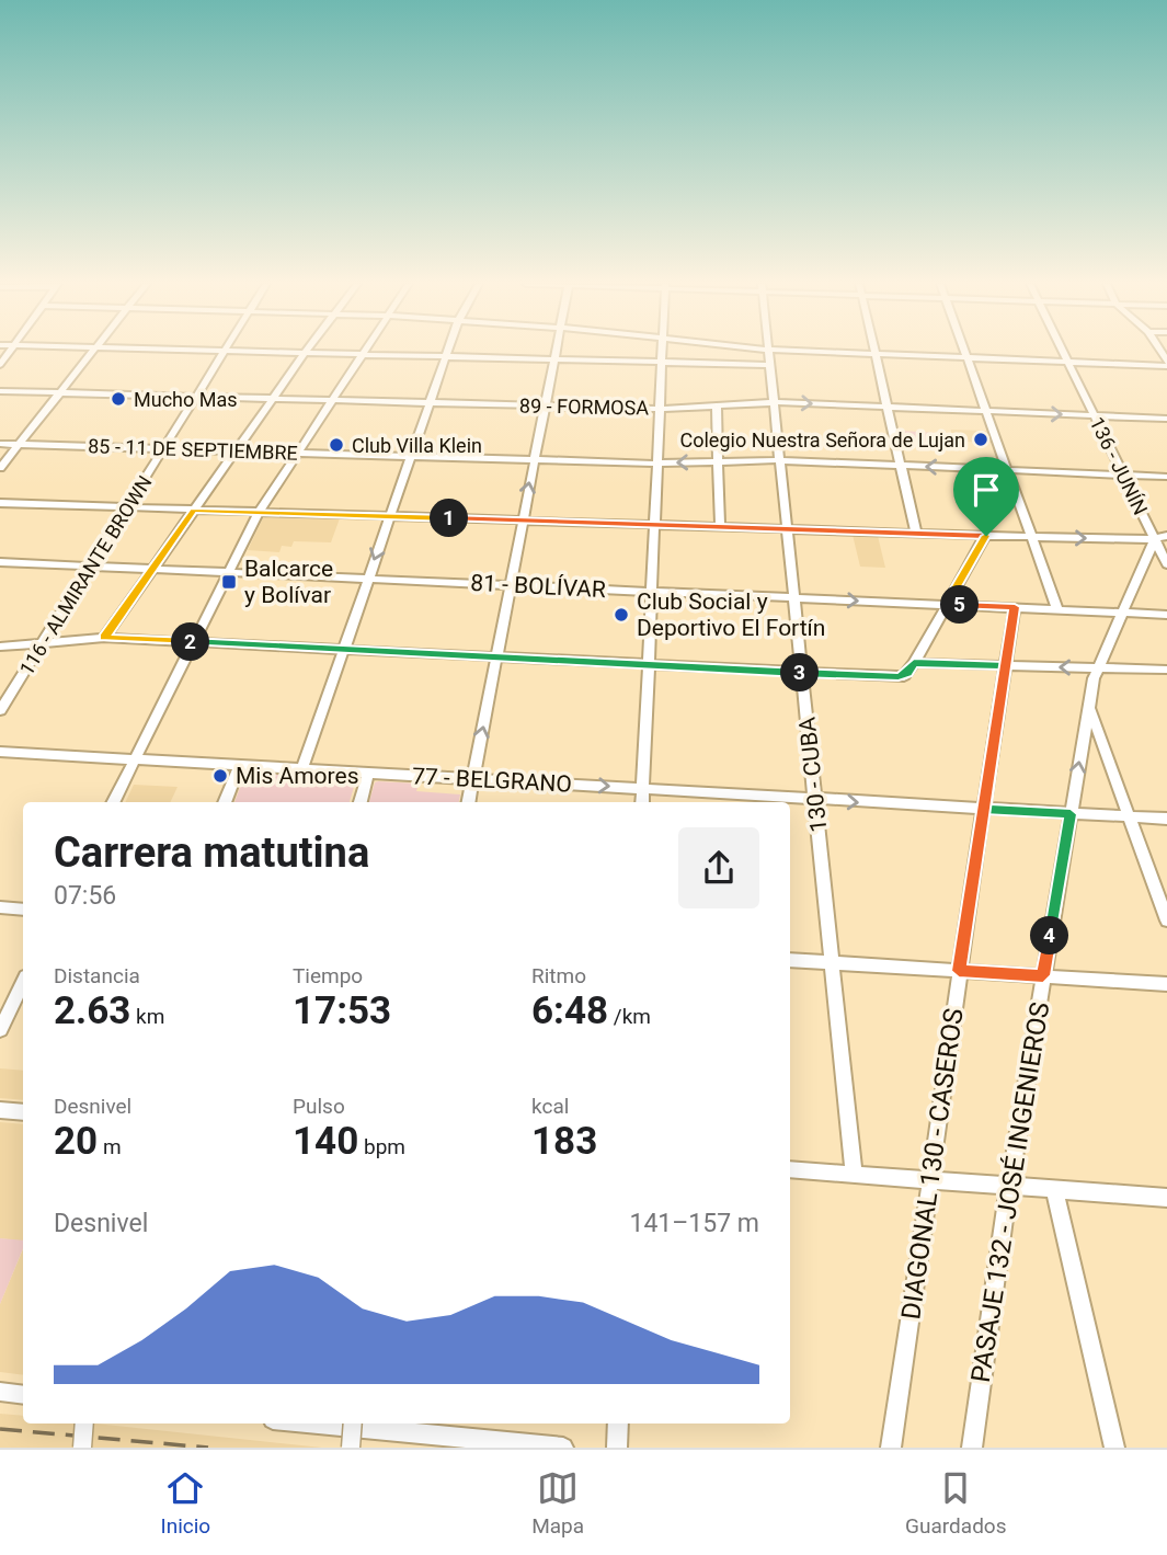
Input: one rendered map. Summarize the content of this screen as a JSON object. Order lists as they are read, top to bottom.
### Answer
{
  "streets": {
    "street": [
      "89 - FORMOSA",
      "85 - 11 DE SEPTIEMBRE",
      "136 - JUNÍN",
      "116 - ALMIRANTE BROWN",
      "81 - BOLÍVAR",
      "130 - CUBA",
      "77 - BELGRANO",
      "DIAGONAL 130 - CASEROS",
      "PASAJE 132 - JOSÉ INGENIEROS"
    ]
  },
  "crossings": [
    ["89 - FORMOSA", "136 - JUNÍN"],
    ["89 - FORMOSA", "116 - ALMIRANTE BROWN"],
    ["89 - FORMOSA", "130 - CUBA"],
    ["85 - 11 DE SEPTIEMBRE", "136 - JUNÍN"],
    ["85 - 11 DE SEPTIEMBRE", "116 - ALMIRANTE BROWN"],
    ["85 - 11 DE SEPTIEMBRE", "130 - CUBA"],
    ["136 - JUNÍN", "PASAJE 132 - JOSÉ INGENIEROS"],
    ["116 - ALMIRANTE BROWN", "81 - BOLÍVAR"],
    ["81 - BOLÍVAR", "130 - CUBA"],
    ["81 - BOLÍVAR", "DIAGONAL 130 - CASEROS"],
    ["81 - BOLÍVAR", "PASAJE 132 - JOSÉ INGENIEROS"],
    ["130 - CUBA", "77 - BELGRANO"],
    ["77 - BELGRANO", "DIAGONAL 130 - CASEROS"],
    ["77 - BELGRANO", "PASAJE 132 - JOSÉ INGENIEROS"]
  ],
  "places": {
    "other": [
      "Mucho Mas",
      "Colegio Nuestra Señora de Lujan",
      "Club Villa Klein",
      "Club Social y Deportivo El Fortín",
      "Mis Amores"
    ],
    "transit": ["Balcarce y Bolívar"]
  },
  "page": {
    "pins": [
      "1",
      "5",
      "2",
      "3",
      "4"
    ],
    "heading": ["Carrera matutina", "07:56"],
    "stats": [
      ["Distancia", "2.63 km"],
      ["Tiempo", "17:53"],
      ["Ritmo", "6:48 /km"],
      ["Desnivel", "20 m"],
      ["Pulso", "140 bpm"],
      ["kcal", "183"]
    ],
    "chart": ["Desnivel", "141–157 m"],
    "tabs": ["Inicio", "Mapa", "Guardados"]
  }
}
